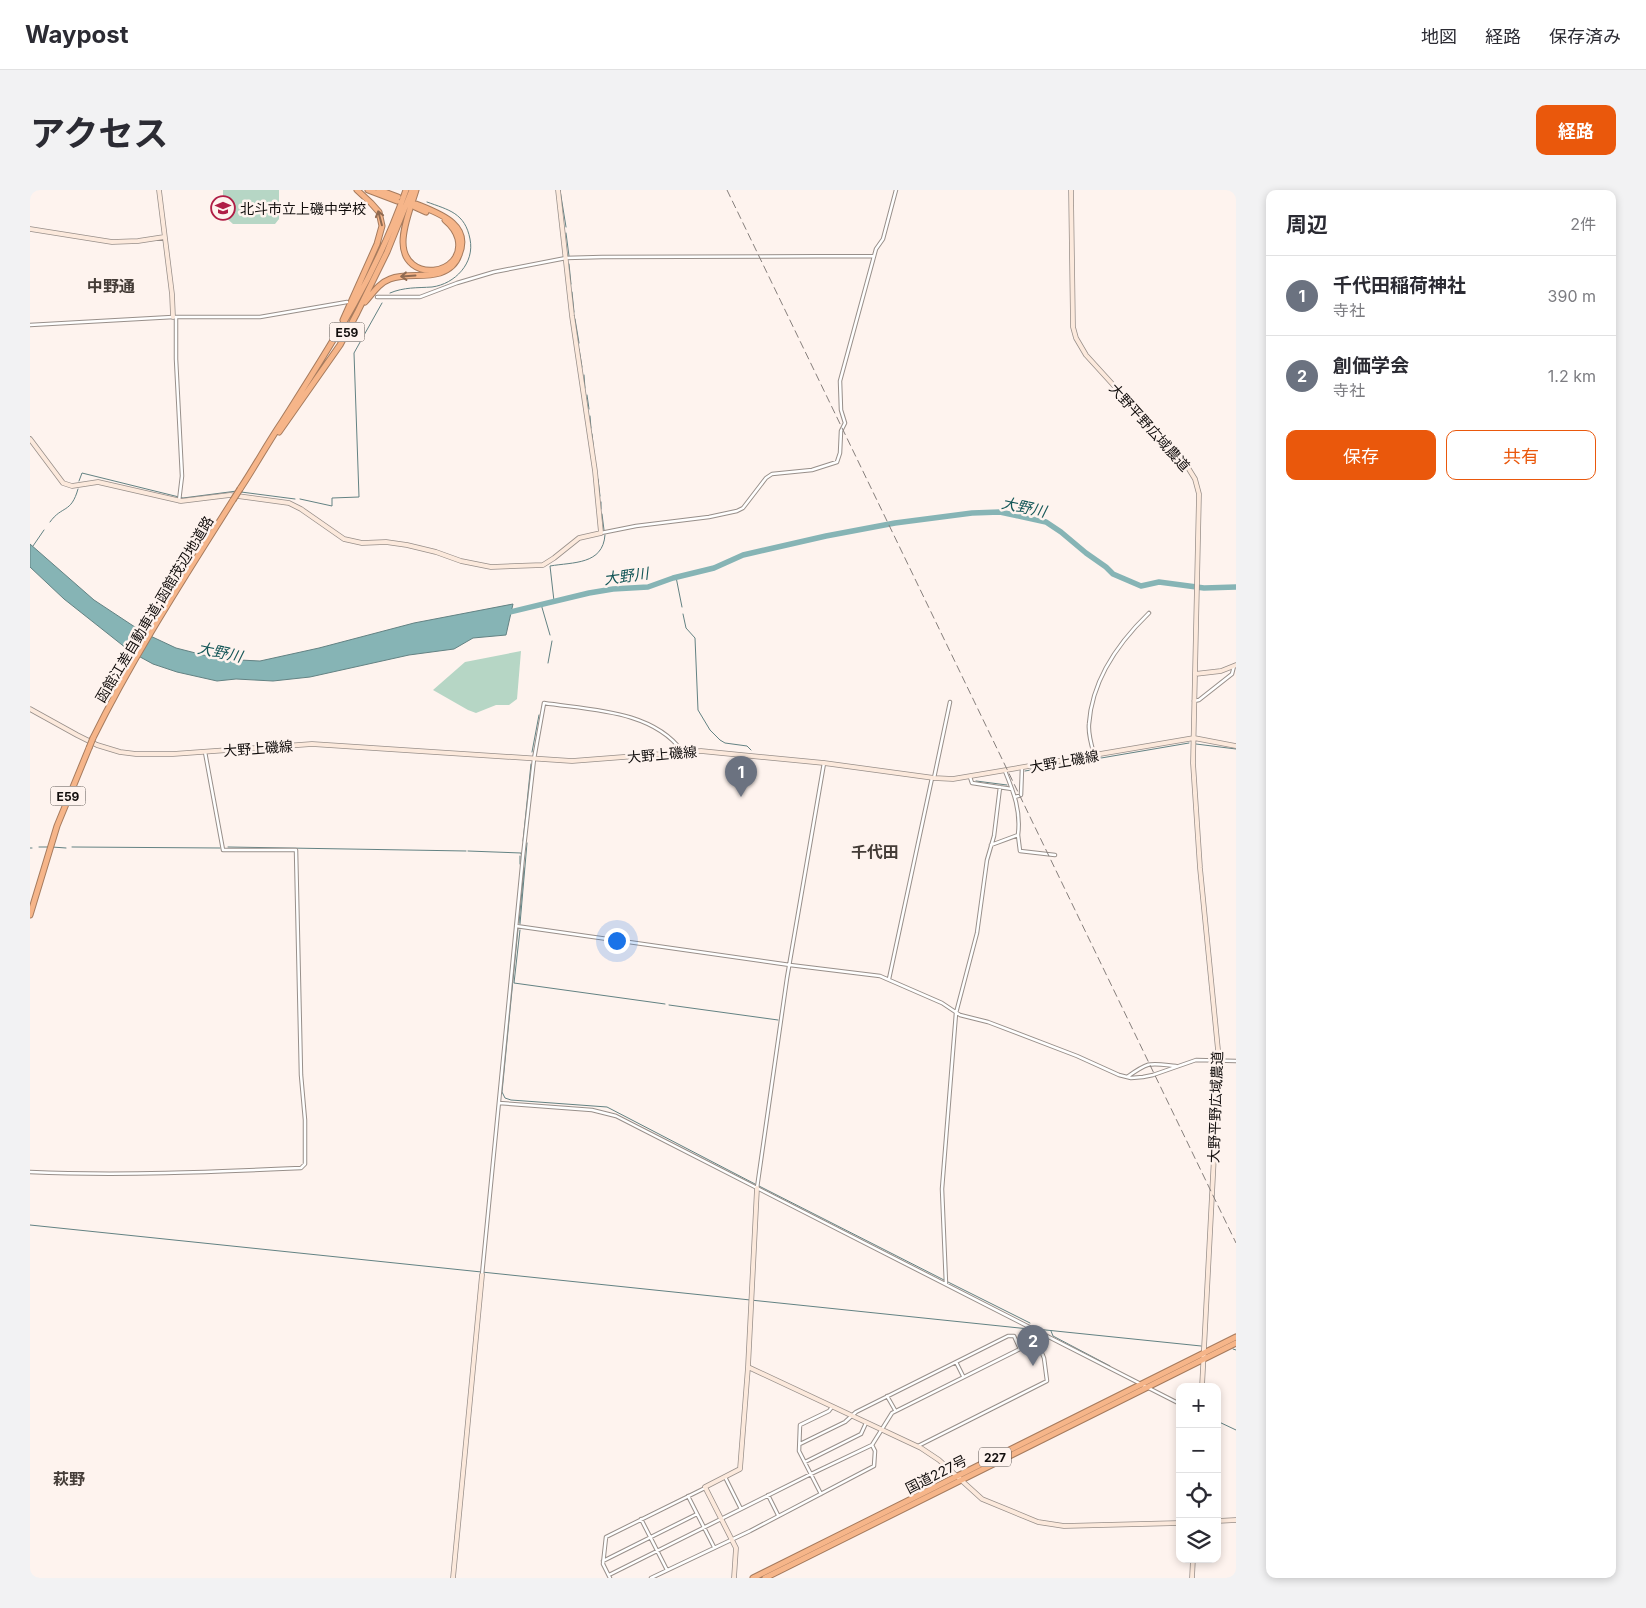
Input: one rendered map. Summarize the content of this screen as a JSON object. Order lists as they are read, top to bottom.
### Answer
{
  "streets": {
    "highway": [
      "E59",
      "函館江差自動車道;函館茂辺地道路",
      "227",
      "国道227号"
    ],
    "street": ["大野平野広域農道", "大野上磯線"]
  },
  "crossings": [
    ["大野平野広域農道", "大野上磯線"],
    ["大野平野広域農道", "国道227号"]
  ],
  "districts": ["中野通", "千代田", "萩野"],
  "water": ["大野川"],
  "places": {
    "school or university": ["北斗市立上磯中学校"]
  },
  "page": {
    "header": "Waypost",
    "nav": ["地図", "経路", "保存済み"],
    "title": "アクセス",
    "buttons": [
      "経路",
      ["保存", "共有"]
    ],
    "heading": ["周辺", "2件"],
    "list": [
      {
        "mark": "1",
        "name": "千代田稲荷神社",
        "note": "寺社",
        "value": "390 m"
      },
      {
        "mark": "2",
        "name": "創価学会",
        "note": "寺社",
        "value": "1.2 km"
      }
    ],
    "pins": ["1", "2"],
    "map_buttons": ["+", "−"]
  }
}
